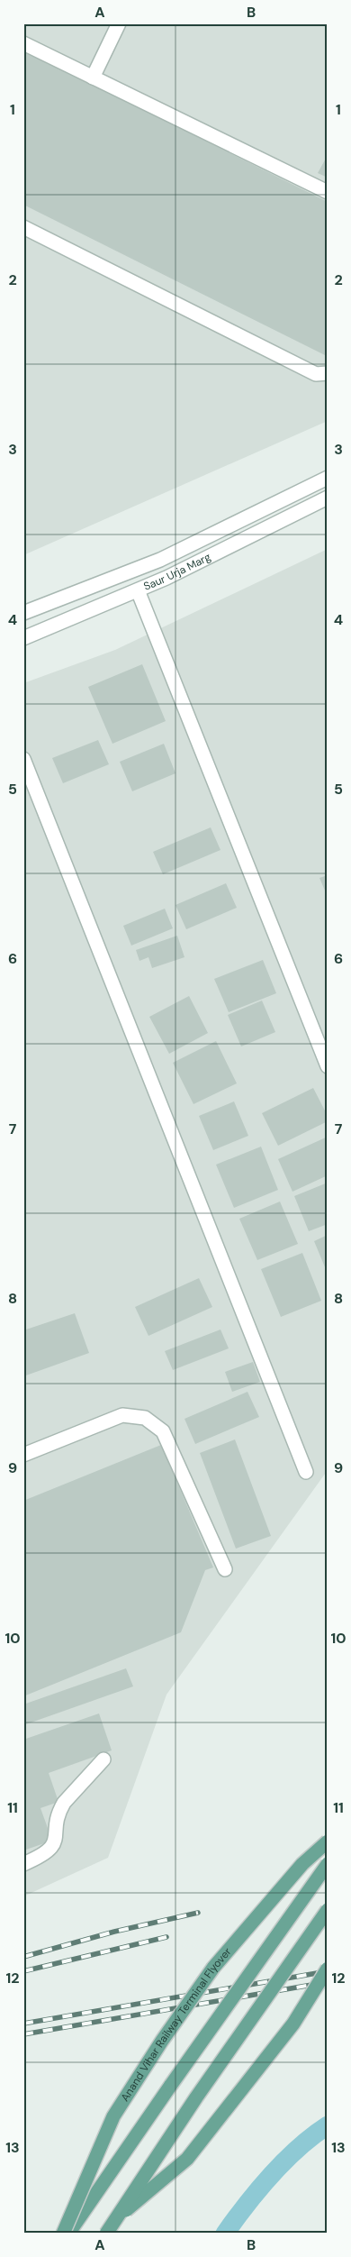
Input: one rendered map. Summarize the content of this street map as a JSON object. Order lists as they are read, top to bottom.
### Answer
{
  "streets": {
    "main road": ["Anand Vihar Railway Terminal Flyover"],
    "street": ["Saur Urja Marg"]
  },
  "grid": {
    "columns": ["A", "B"],
    "rows": [
      "1",
      "2",
      "3",
      "4",
      "5",
      "6",
      "7",
      "8",
      "9",
      "10",
      "11",
      "12",
      "13"
    ]
  }
}
